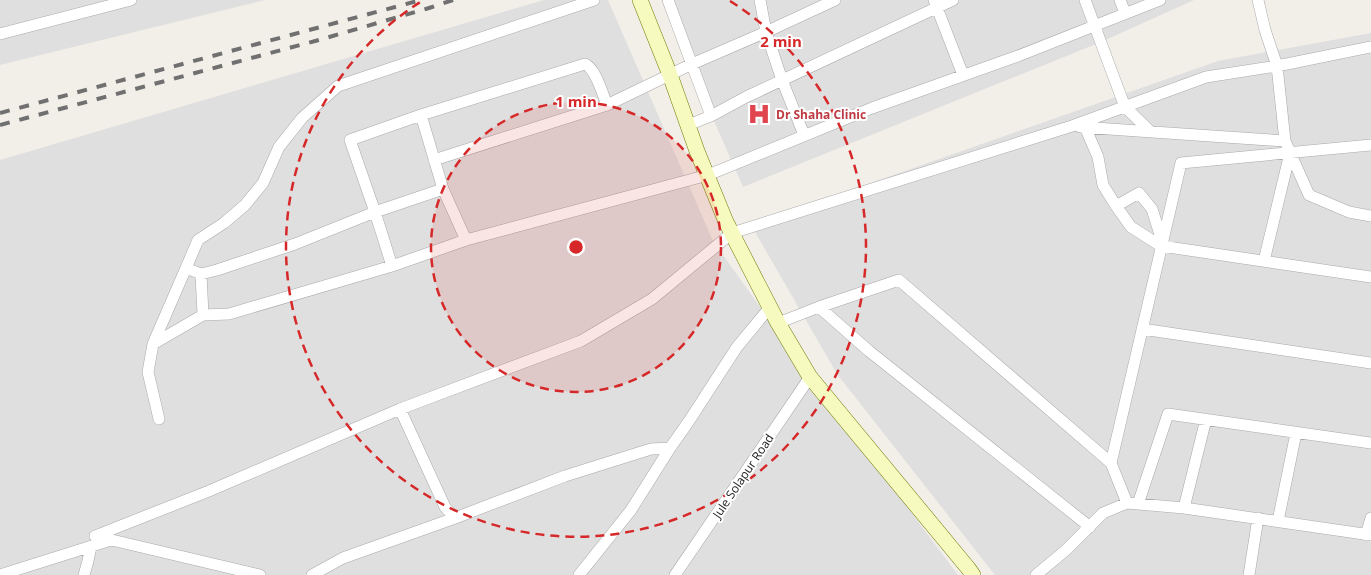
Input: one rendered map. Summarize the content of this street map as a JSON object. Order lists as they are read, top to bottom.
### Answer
{
  "streets": {
    "street": ["Jule Solapur Road"]
  },
  "places": {
    "hospital": ["Dr Shaha Clinic"]
  },
  "rings": ["2 min", "1 min"]
}
